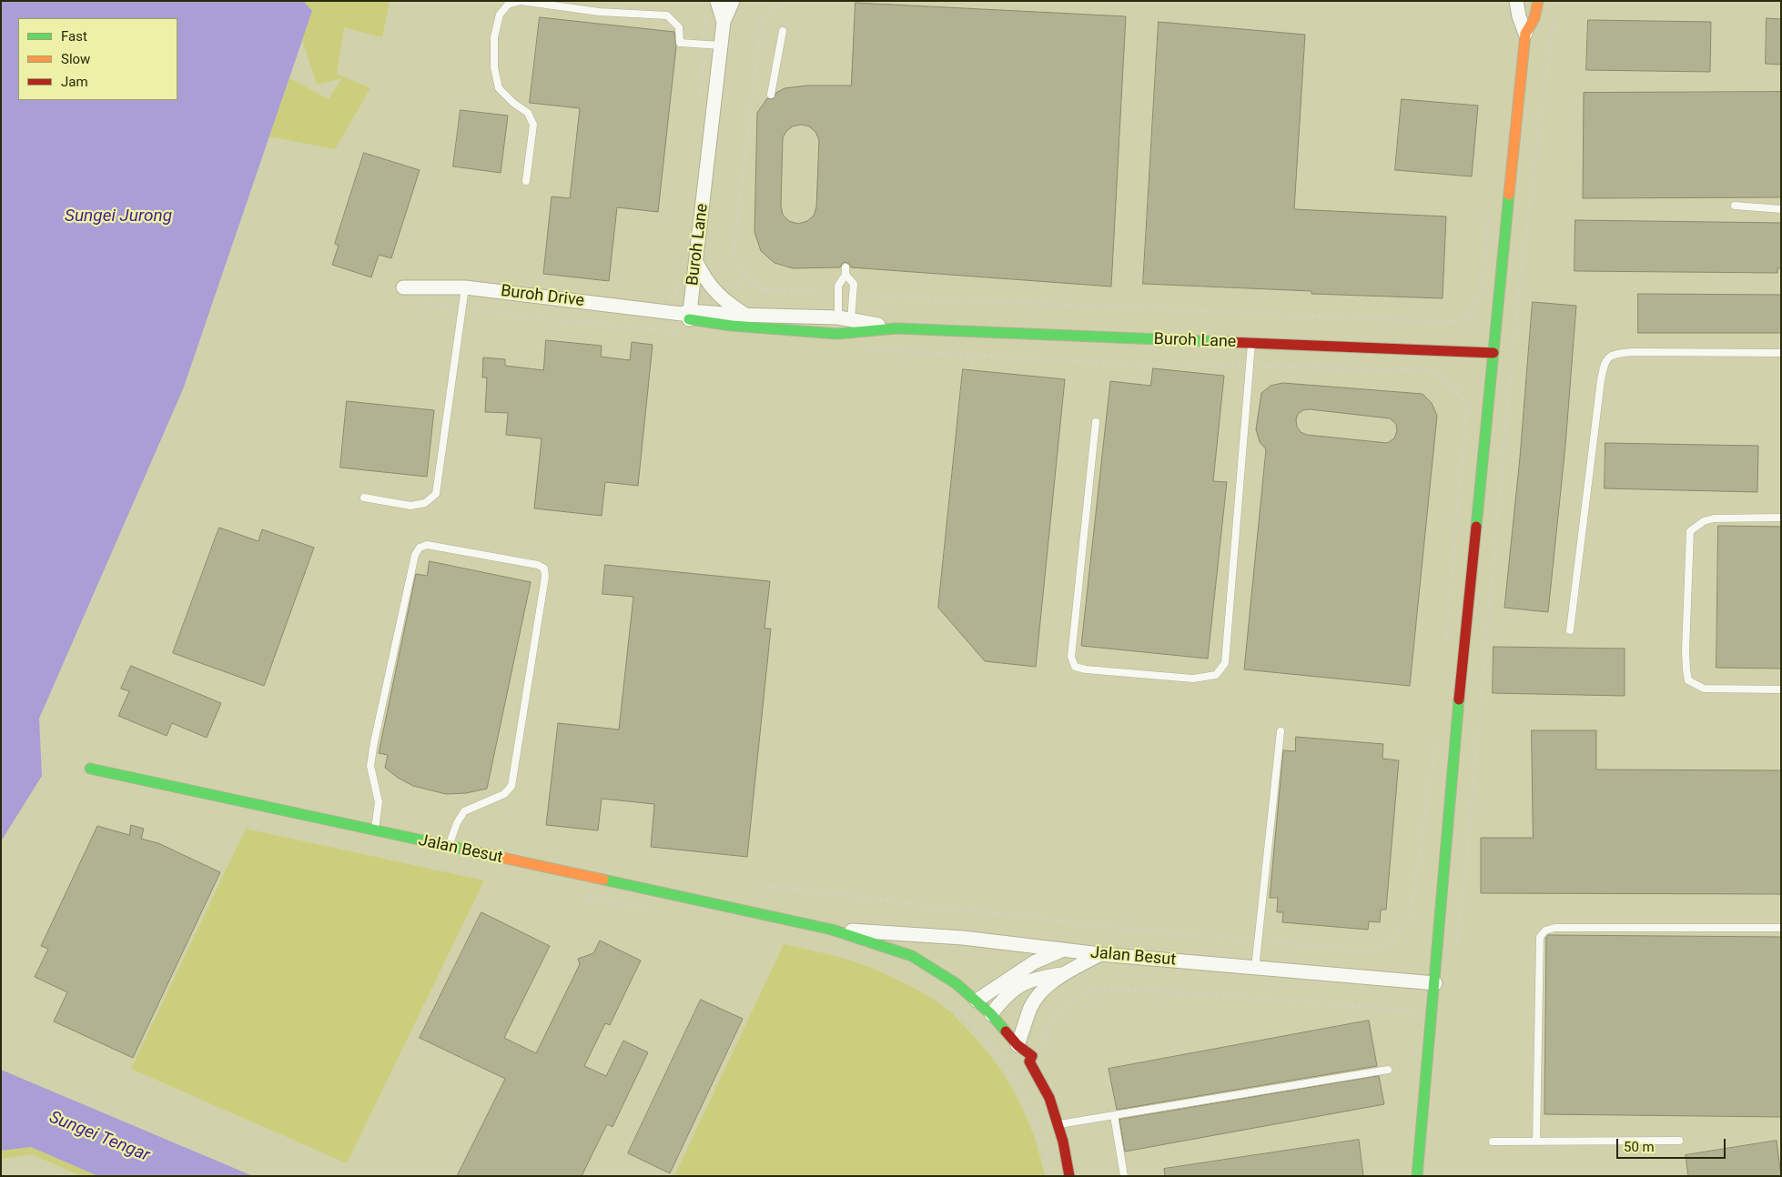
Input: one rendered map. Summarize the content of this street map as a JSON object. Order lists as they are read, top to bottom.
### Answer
{
  "streets": {
    "street": ["Buroh Lane", "Buroh Drive", "Jalan Besut"]
  },
  "crossings": [
    ["Buroh Lane", "Buroh Drive"]
  ],
  "water": ["Sungei Jurong", "Sungei Tengar"],
  "legend": ["Fast", "Slow", "Jam"],
  "scale_bar": "50 m"
}
